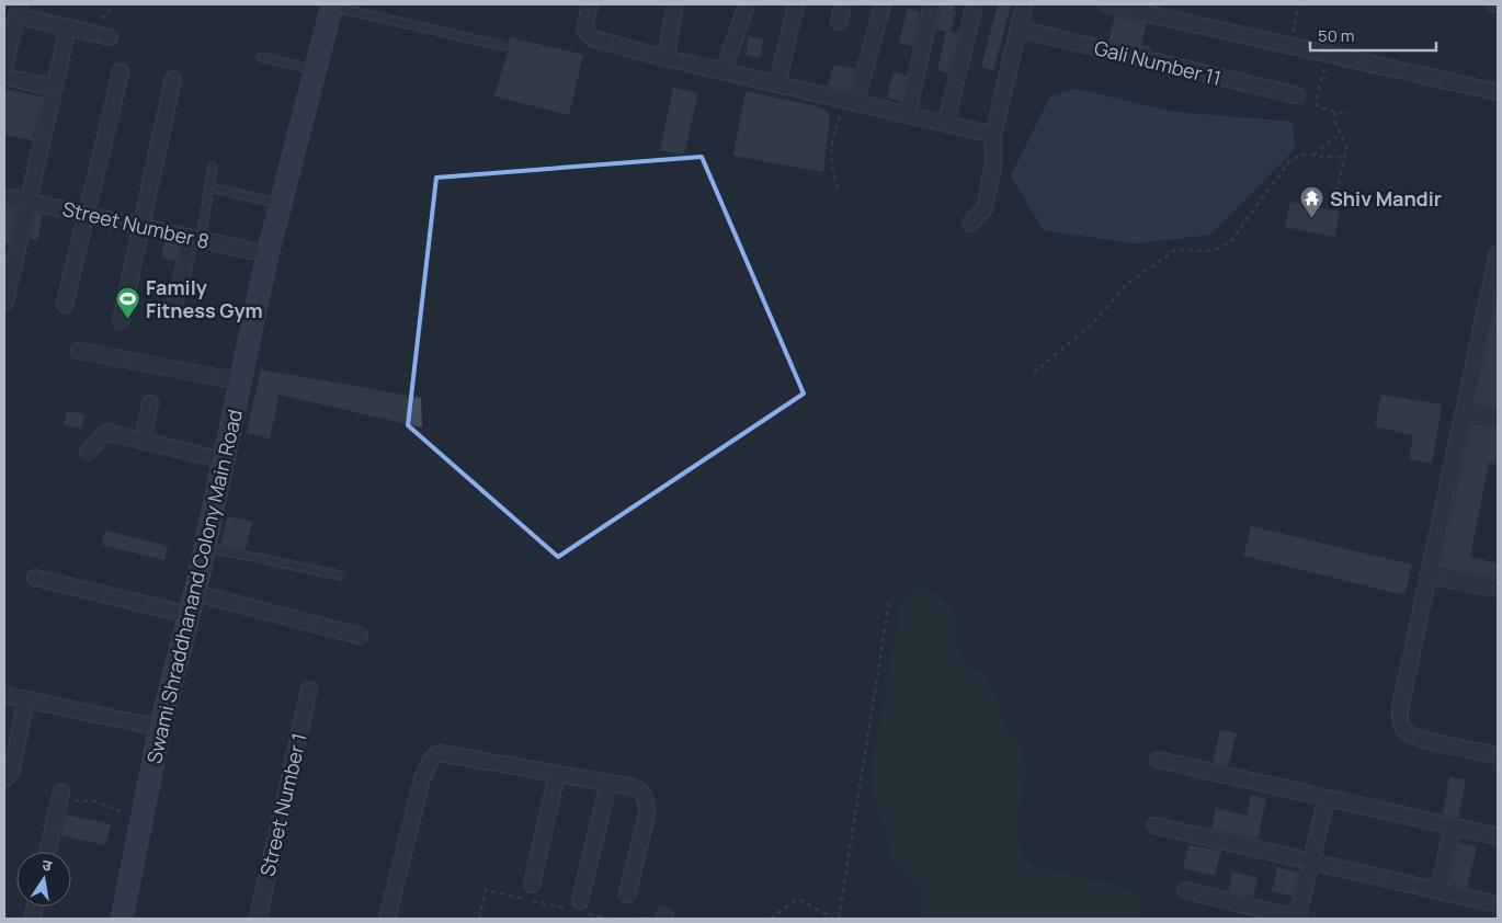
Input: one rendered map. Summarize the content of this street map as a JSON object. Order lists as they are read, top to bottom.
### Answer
{
  "streets": {
    "street": [
      "Gali Number 11",
      "Street Number 8",
      "Swami Shraddhanand Colony Main Road",
      "Street Number 1"
    ]
  },
  "crossings": [
    ["Street Number 8", "Swami Shraddhanand Colony Main Road"]
  ],
  "places": {
    "temple": ["Shiv Mandir"],
    "sports": ["Family Fitness Gym"]
  },
  "scale_bar": "50 m",
  "north": "top"
}
